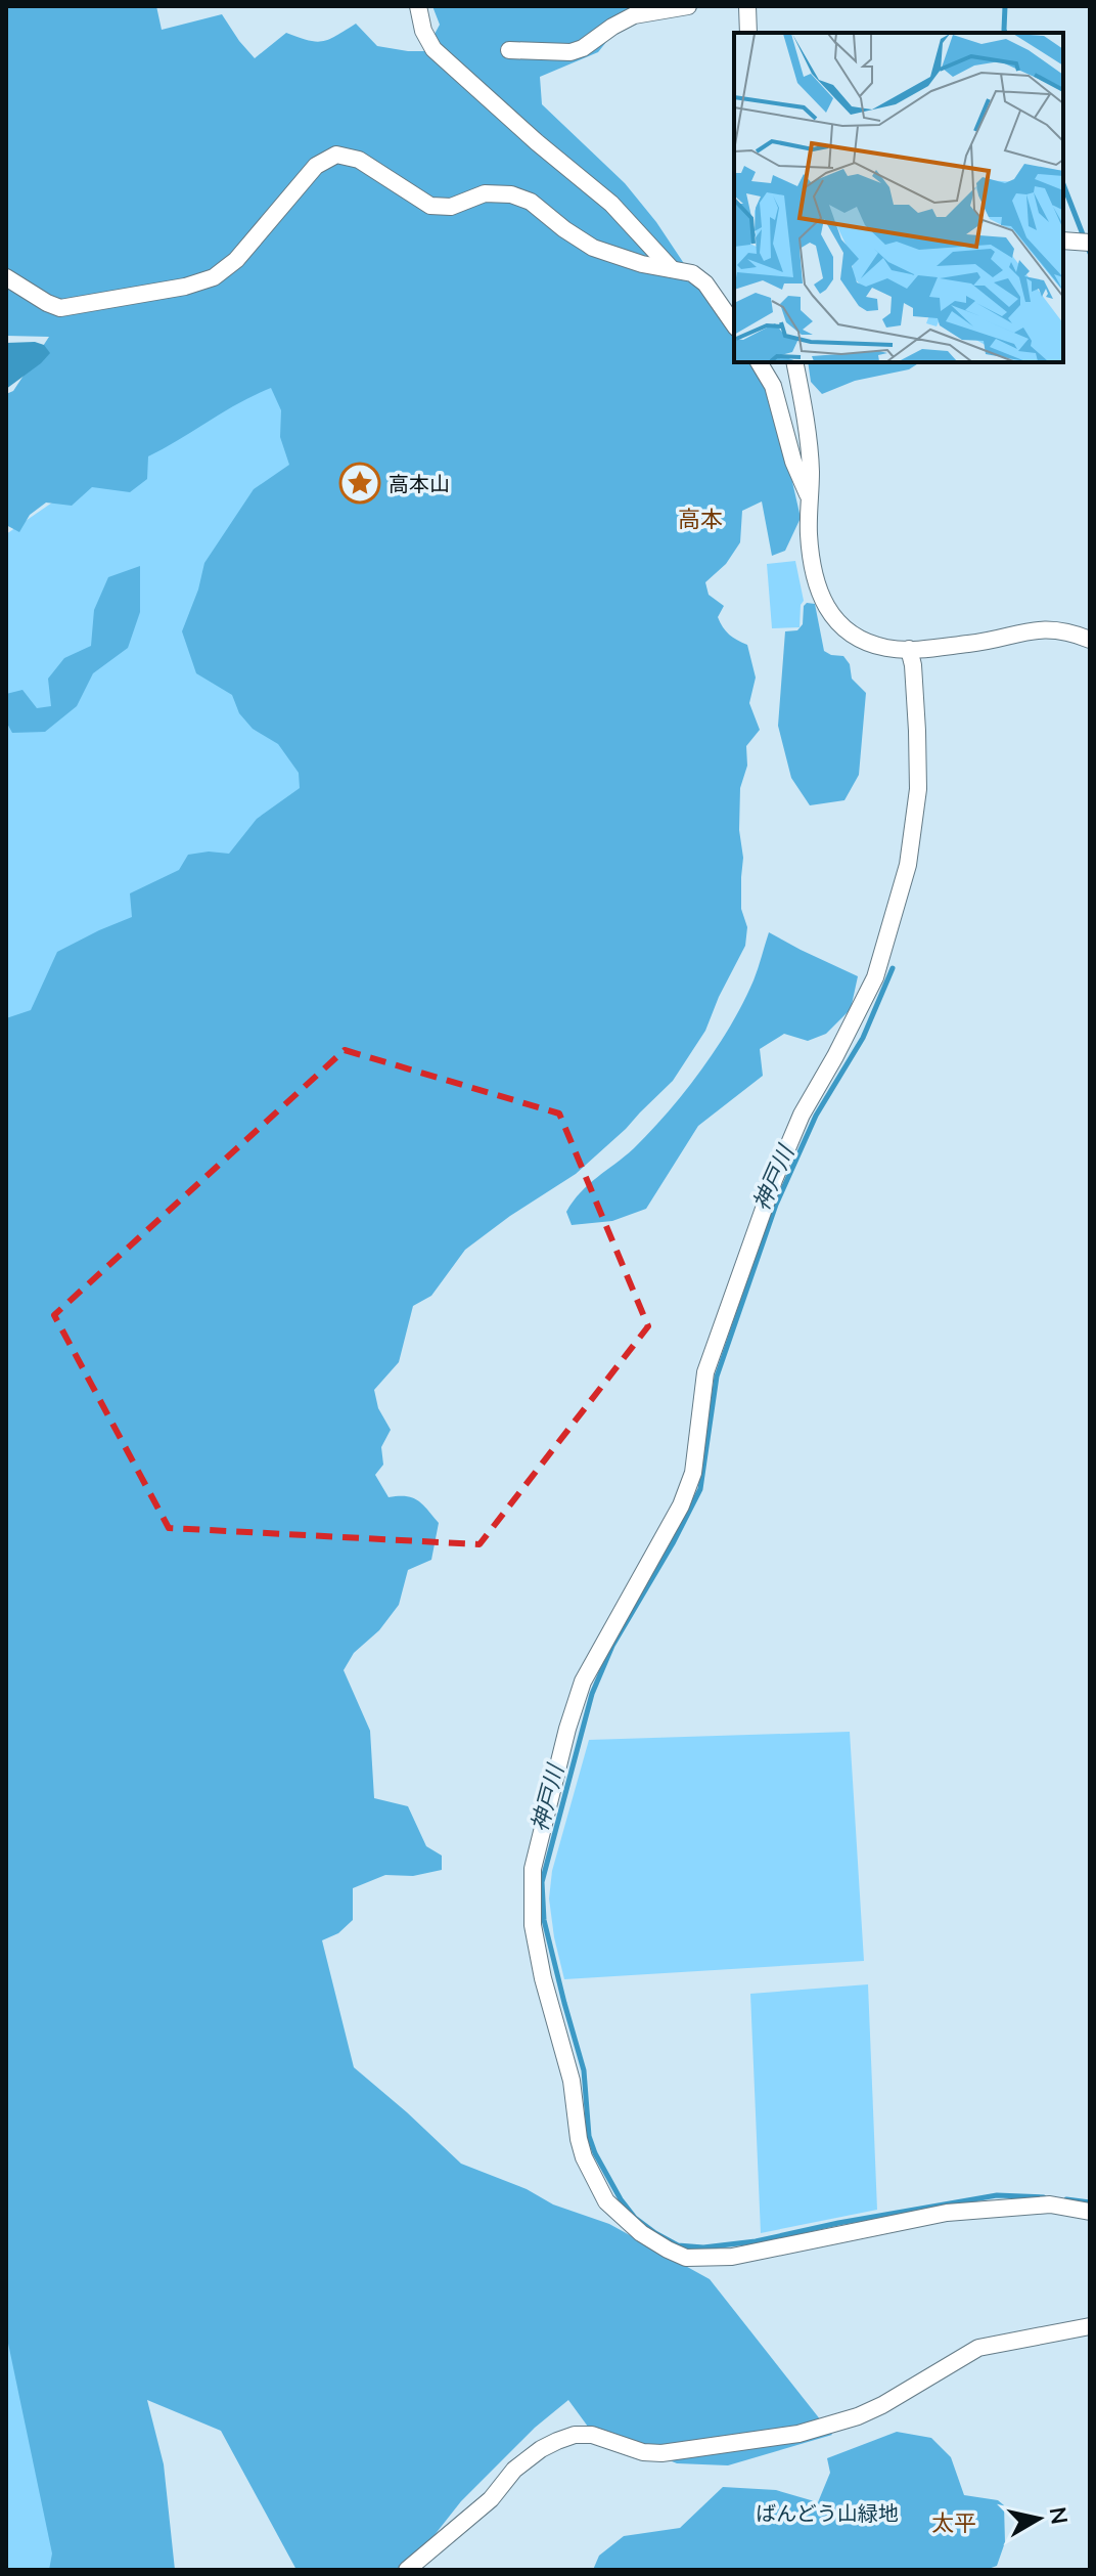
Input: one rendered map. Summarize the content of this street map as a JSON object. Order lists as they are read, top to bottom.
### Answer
{
  "districts": ["高本", "太平"],
  "water": ["神戸川"],
  "parks": ["ばんどう山緑地"],
  "places": {
    "place": ["高本山"]
  },
  "north": "right"
}
